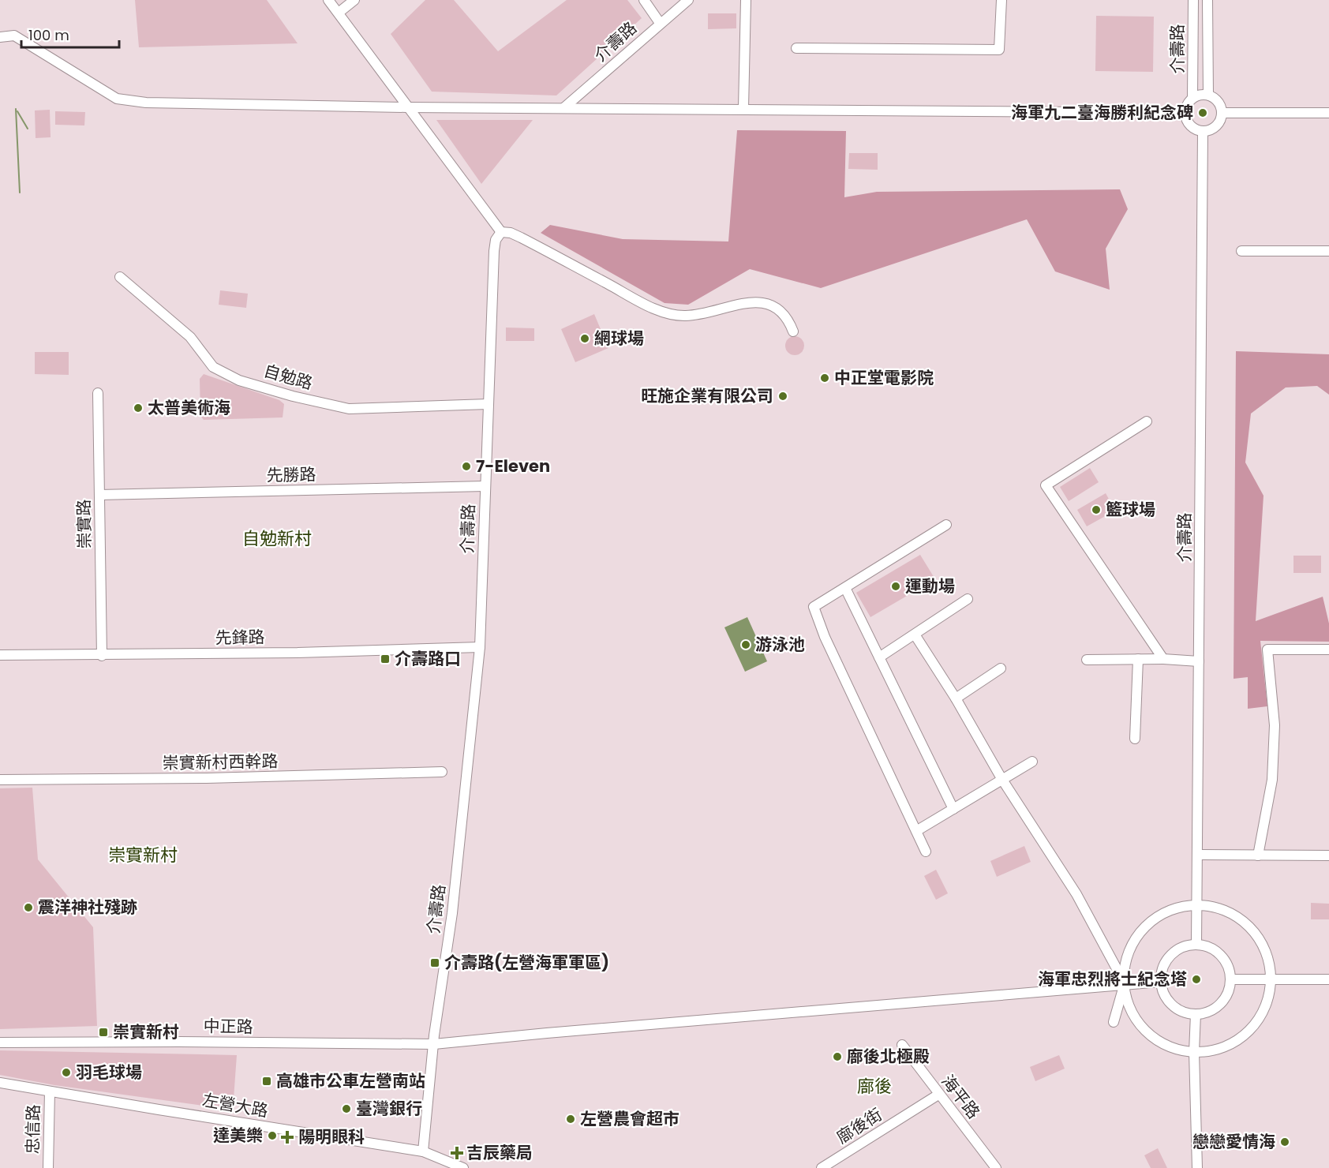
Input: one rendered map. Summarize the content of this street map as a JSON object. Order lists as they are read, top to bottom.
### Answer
{
  "streets": {
    "street": [
      "介壽路",
      "自勉路",
      "先勝路",
      "崇實路",
      "先鋒路",
      "崇實新村西幹路",
      "中正路",
      "海平路",
      "左營大路",
      "廍後街",
      "忠信路"
    ]
  },
  "crossings": [
    ["介壽路", "自勉路"],
    ["介壽路", "先勝路"],
    ["介壽路", "先鋒路"],
    ["介壽路", "中正路"],
    ["介壽路", "左營大路"],
    ["先勝路", "崇實路"],
    ["崇實路", "先鋒路"],
    ["海平路", "廍後街"],
    ["左營大路", "忠信路"]
  ],
  "districts": ["自勉新村", "崇實新村", "廍後"],
  "places": {
    "other": [
      "海軍九二臺海勝利紀念碑",
      "網球場",
      "中正堂電影院",
      "旺施企業有限公司",
      "太普美術海",
      "7-Eleven",
      "籃球場",
      "運動場",
      "游泳池",
      "震洋神社殘跡",
      "海軍忠烈將士紀念塔",
      "廍後北極殿",
      "羽毛球場",
      "臺灣銀行",
      "左營農會超市",
      "達美樂",
      "戀戀愛情海"
    ],
    "transit": [
      "介壽路口",
      "介壽路(左營海軍軍區)",
      "崇實新村",
      "高雄市公車左營南站"
    ],
    "health": ["陽明眼科", "吉辰藥局"]
  },
  "scale_bar": "100 m"
}
